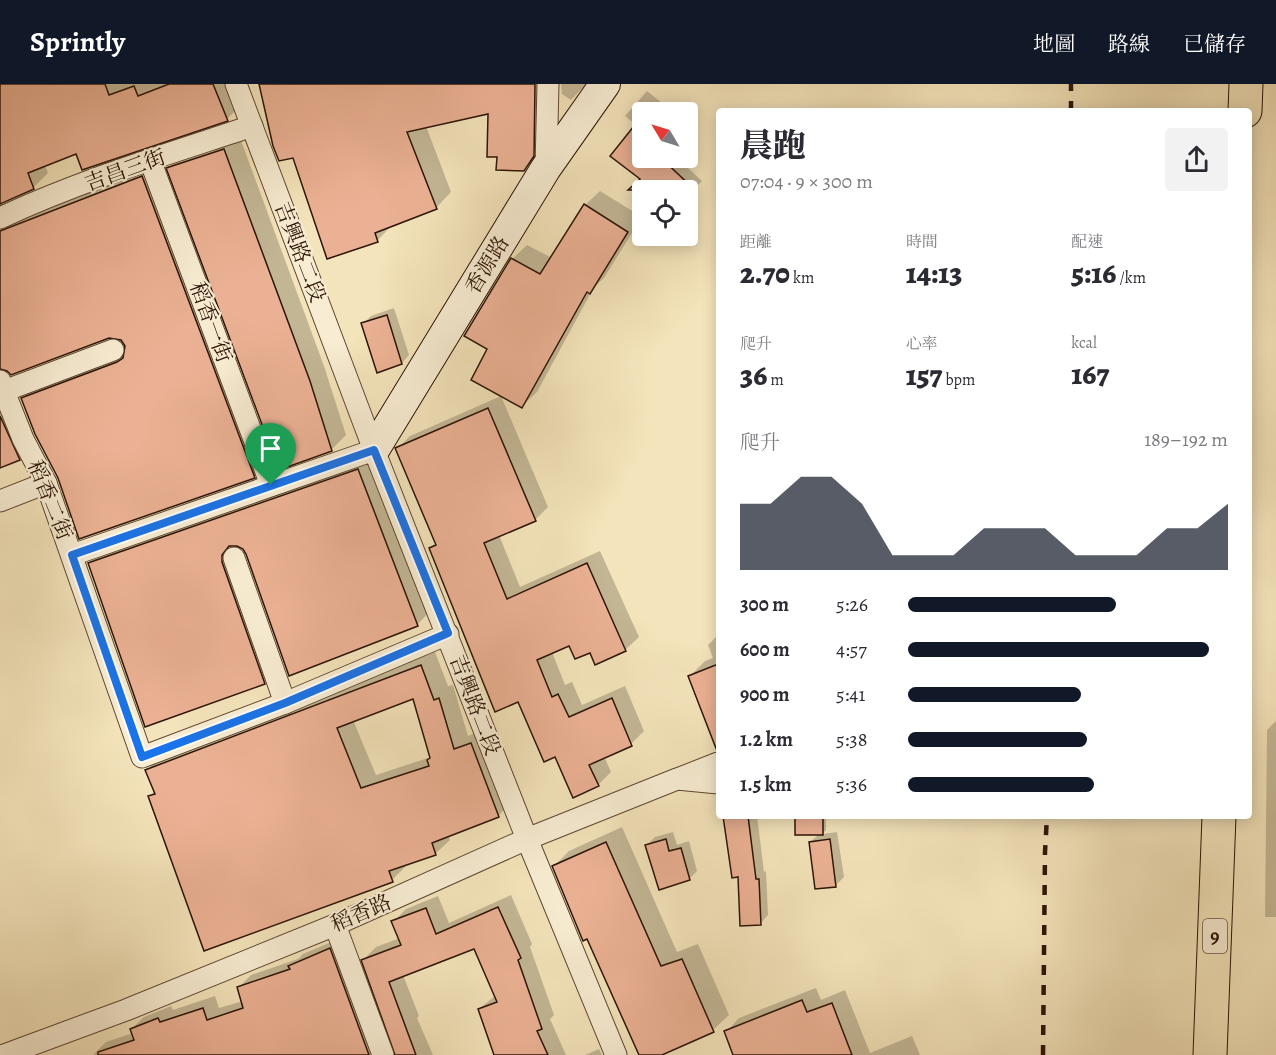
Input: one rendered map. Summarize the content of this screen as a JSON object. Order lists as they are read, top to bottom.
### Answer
{
  "streets": {
    "main road": ["9"],
    "street": [
      "吉昌三街",
      "吉興路二段",
      "香源路",
      "稻香一街",
      "稻香二街",
      "稻香路"
    ]
  },
  "crossings": [
    ["吉昌三街", "吉興路二段"],
    ["吉昌三街", "稻香一街"],
    ["吉興路二段", "香源路"],
    ["吉興路二段", "稻香路"]
  ],
  "north": "top left",
  "page": {
    "header": "Sprintly",
    "nav": ["地圖", "路線", "已儲存"],
    "heading": ["晨跑", "07:04 · 9 × 300 m"],
    "stats": [
      ["距離", "2.70 km"],
      ["時間", "14:13"],
      ["配速", "5:16 /km"],
      ["爬升", "36 m"],
      ["心率", "157 bpm"],
      ["kcal", "167"]
    ],
    "chart": ["爬升", "189–192 m"],
    "list": [
      {
        "name": "300 m",
        "note": "5:26"
      },
      {
        "name": "600 m",
        "note": "4:57"
      },
      {
        "name": "900 m",
        "note": "5:41"
      },
      {
        "name": "1.2 km",
        "note": "5:38"
      },
      {
        "name": "1.5 km",
        "note": "5:36"
      }
    ]
  }
}
